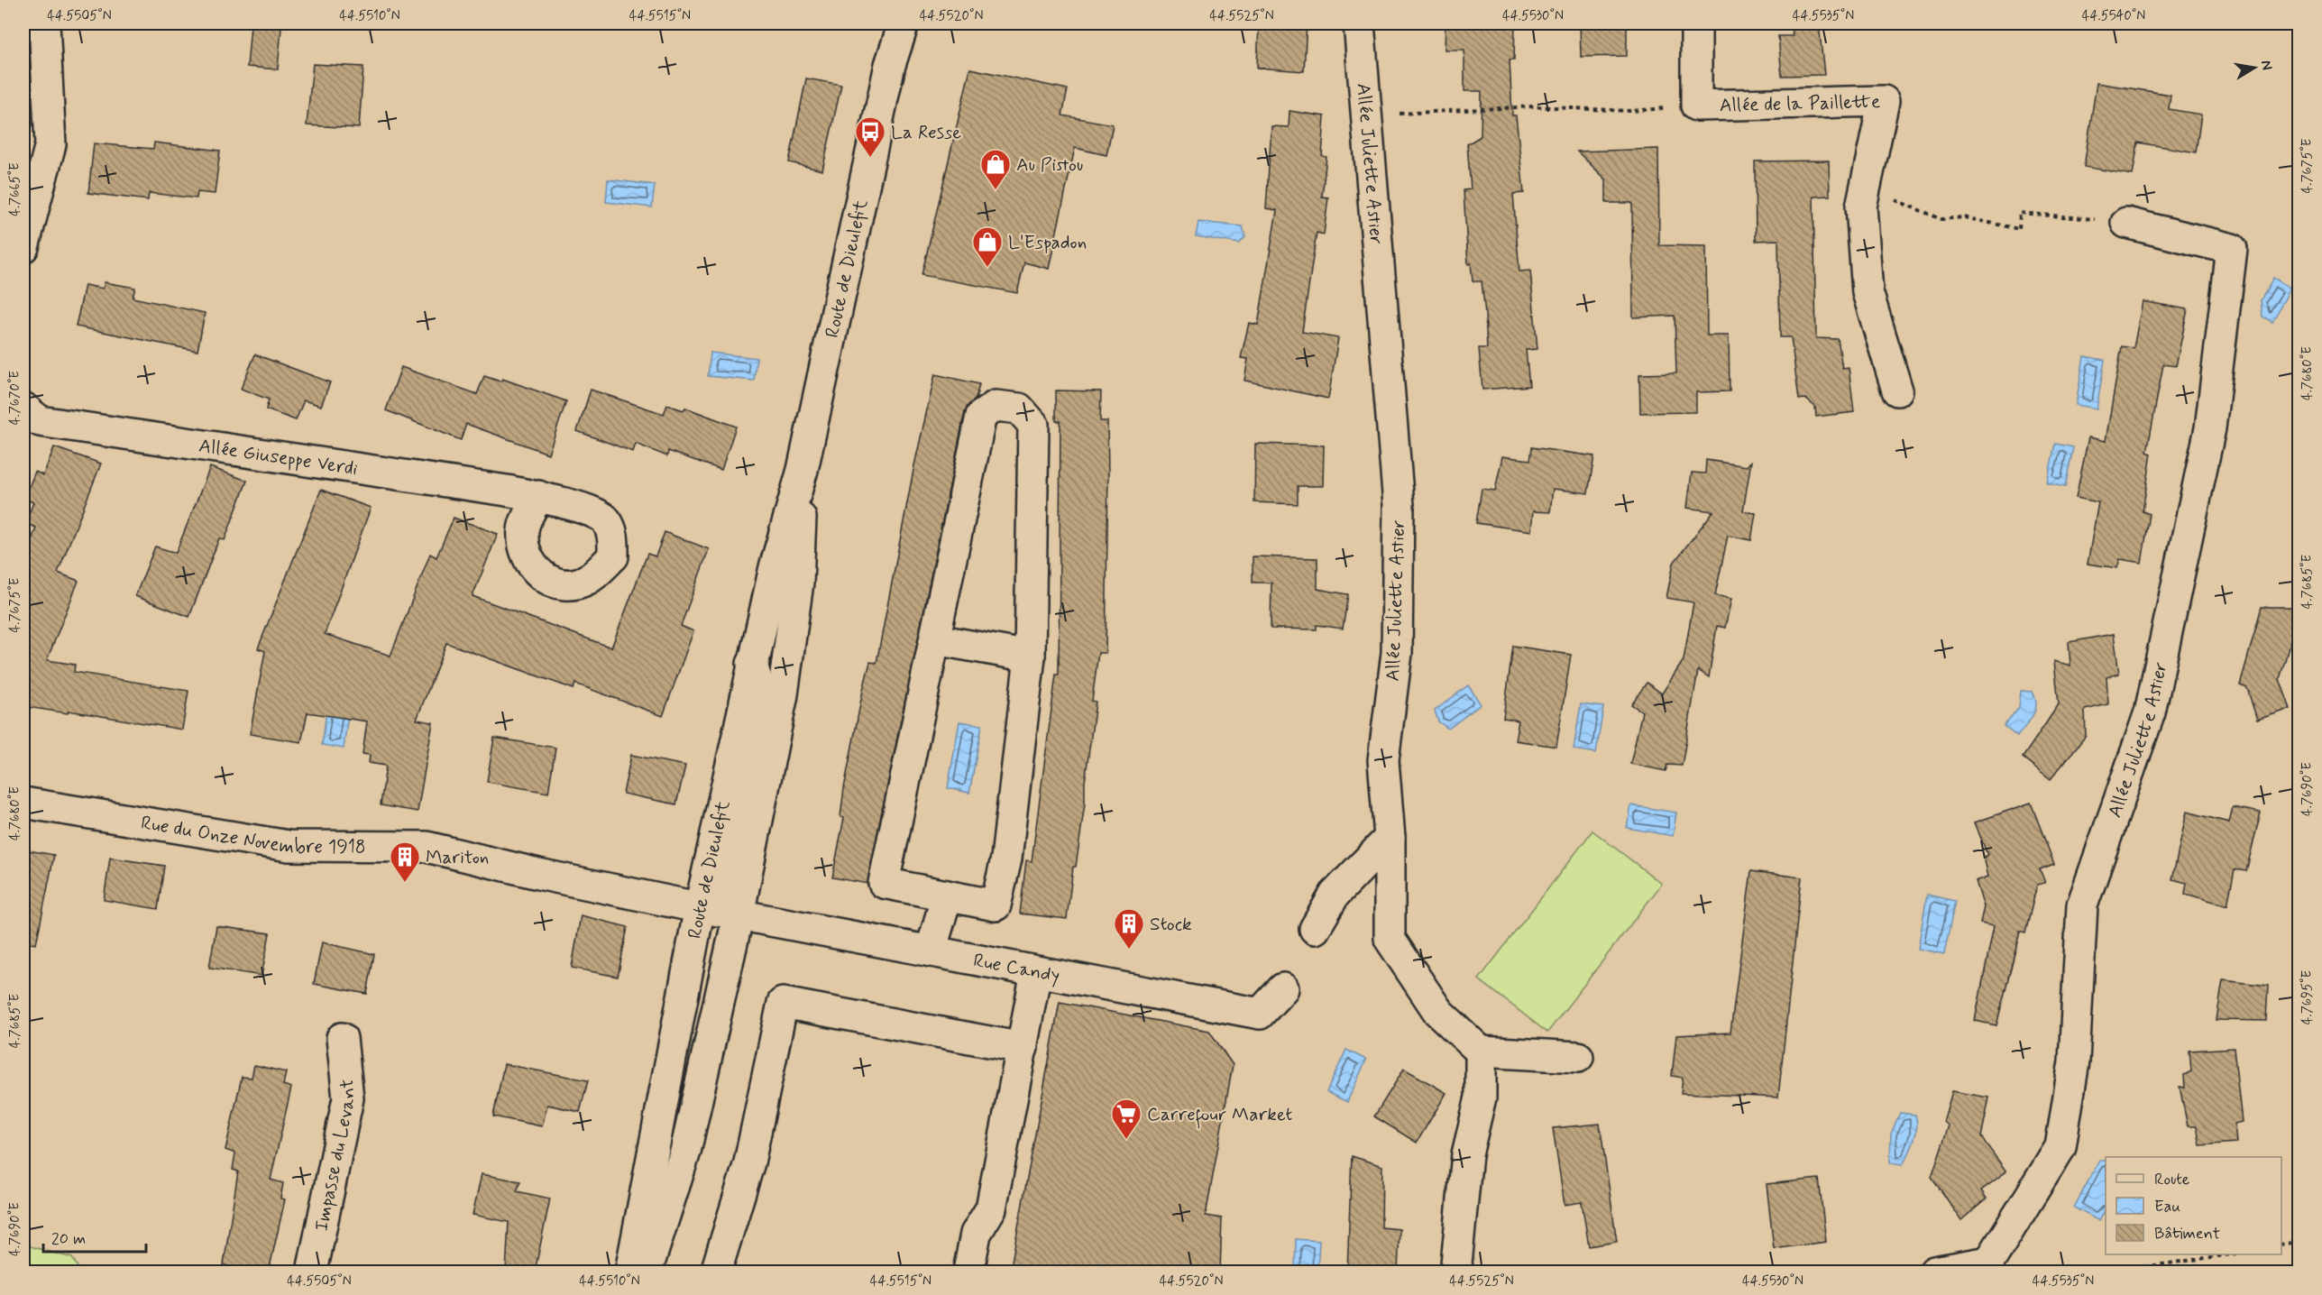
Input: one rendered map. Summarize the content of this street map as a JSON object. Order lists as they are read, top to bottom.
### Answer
{
  "streets": {
    "street": [
      "Allée de la Paillette",
      "Allée Juliette Astier",
      "Route de Dieulefit",
      "Allée Giuseppe Verdi",
      "Rue du Onze Novembre 1918",
      "Rue Candy",
      "Impasse du Levant"
    ]
  },
  "crossings": [
    ["Route de Dieulefit", "Rue du Onze Novembre 1918"],
    ["Route de Dieulefit", "Rue Candy"],
    ["Rue du Onze Novembre 1918", "Rue Candy"]
  ],
  "places": {
    "bus stop": ["La Resse"],
    "shop": ["Au Pistou", "L'Espadon"],
    "building": ["Mariton", "Stock"],
    "supermarket": ["Carrefour Market"]
  },
  "legend": ["Route", "Eau", "Bâtiment"],
  "scale_bar": "20 m",
  "north": "right",
  "coordinates": [
    "44.5505°N",
    "44.5510°N",
    "44.5515°N",
    "44.5520°N",
    "44.5525°N",
    "44.5530°N",
    "44.5535°N",
    "44.5540°N",
    "4.7675°E",
    "4.7665°E",
    "4.7680°E",
    "4.7670°E",
    "4.7685°E",
    "4.7690°E",
    "4.7695°E"
  ]
}
